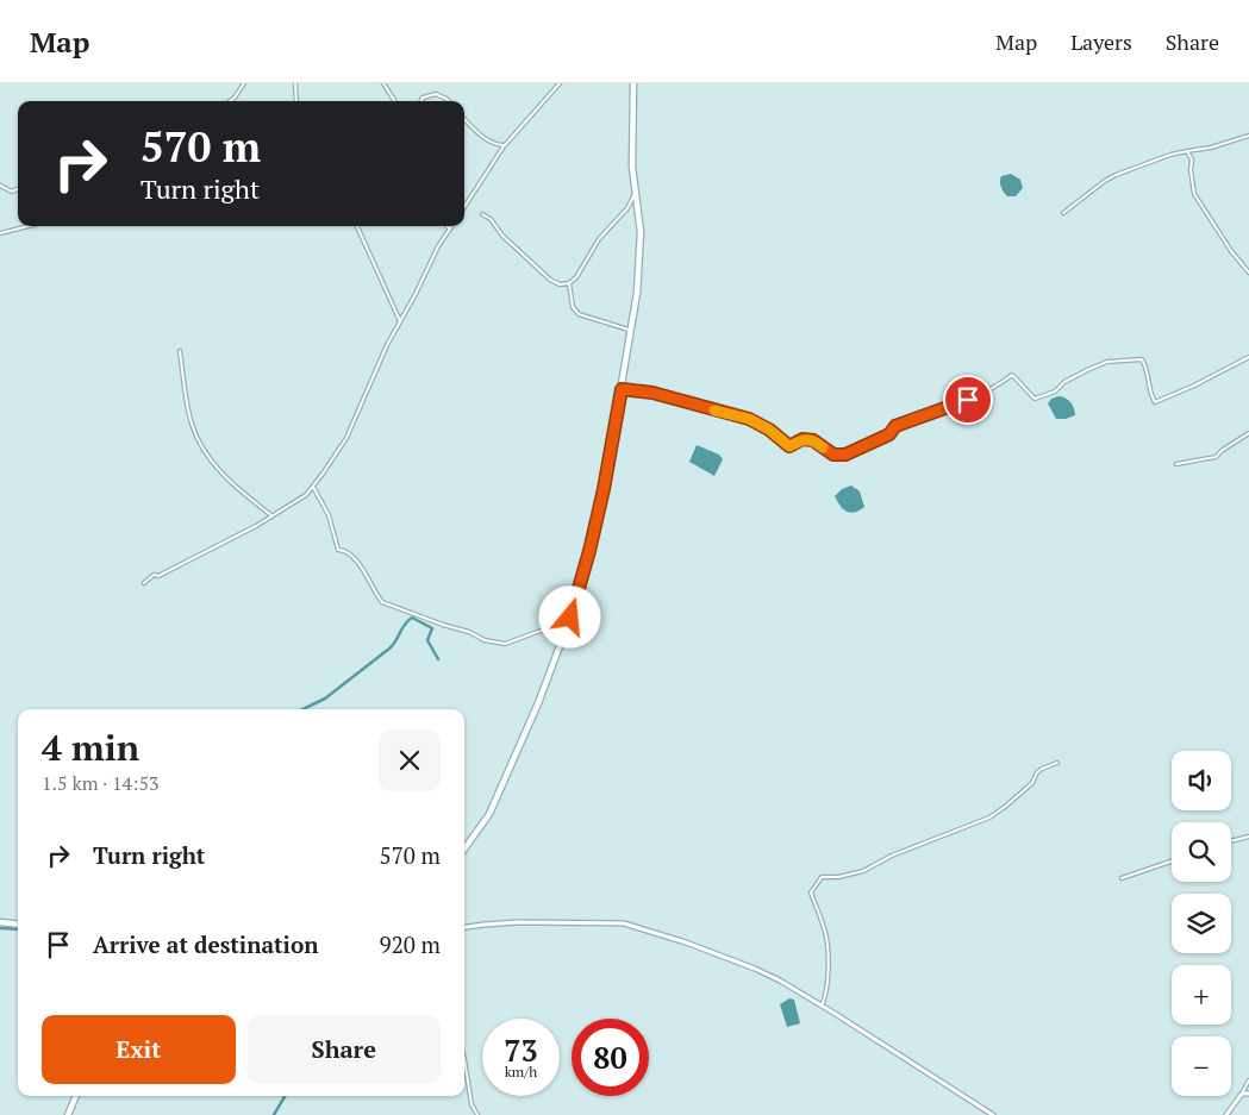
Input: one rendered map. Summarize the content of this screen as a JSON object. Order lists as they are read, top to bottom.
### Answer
{
  "page": {
    "header": "Map",
    "nav": ["Map", "Layers", "Share"],
    "turn": ["570 m", "Turn right"],
    "heading": ["4 min", "1.5 km · 14:53"],
    "map_buttons": ["+", "−"],
    "list": [
      {
        "name": "Turn right",
        "value": "570 m"
      },
      {
        "name": "Arrive at destination",
        "value": "920 m"
      }
    ],
    "buttons": ["Exit", "Share"],
    "speed": "73 km/h",
    "limit": "80"
  }
}
